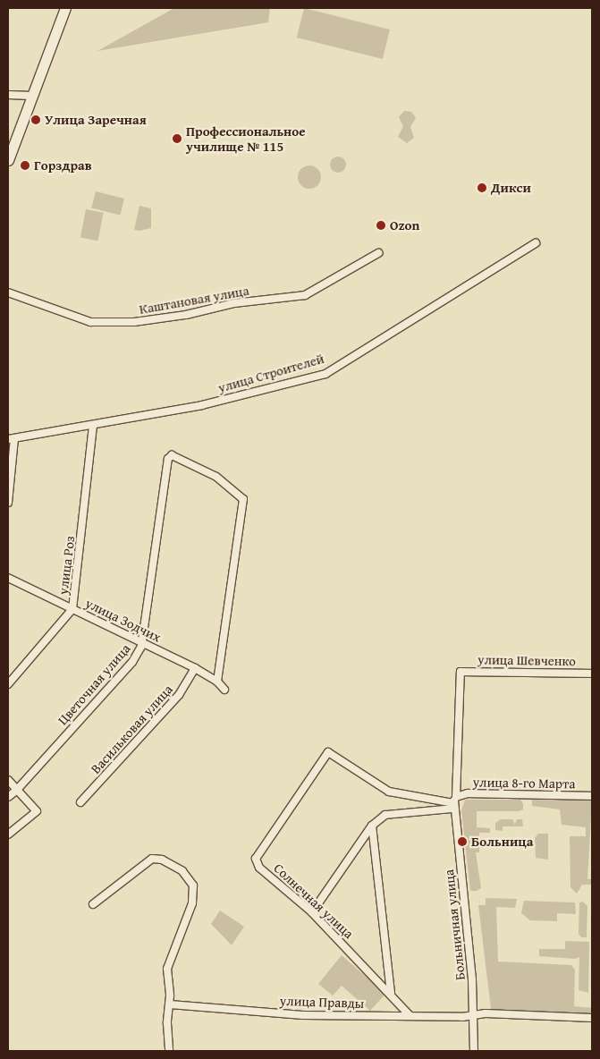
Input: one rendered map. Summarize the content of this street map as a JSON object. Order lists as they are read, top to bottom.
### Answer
{
  "streets": {
    "street": [
      "Каштановая улица",
      "улица Строителей",
      "улица Роз",
      "улица Зодчих",
      "улица Шевченко",
      "Цветочная улица",
      "Васильковая улица",
      "улица 8-го Марта",
      "Солнечная улица",
      "Больничная улица",
      "улица Правды"
    ]
  },
  "crossings": [
    ["улица Строителей", "улица Роз"],
    ["улица Роз", "улица Зодчих"],
    ["улица Зодчих", "Цветочная улица"],
    ["улица Зодчих", "Васильковая улица"],
    ["улица Шевченко", "Больничная улица"],
    ["улица 8-го Марта", "Солнечная улица"],
    ["улица 8-го Марта", "Больничная улица"],
    ["Солнечная улица", "Больничная улица"],
    ["Солнечная улица", "улица Правды"],
    ["Больничная улица", "улица Правды"]
  ],
  "places": [
    "Улица Заречная",
    "Профессиональное училище № 115",
    "Горздрав",
    "Дикси",
    "Ozon",
    "Больница"
  ]
}
